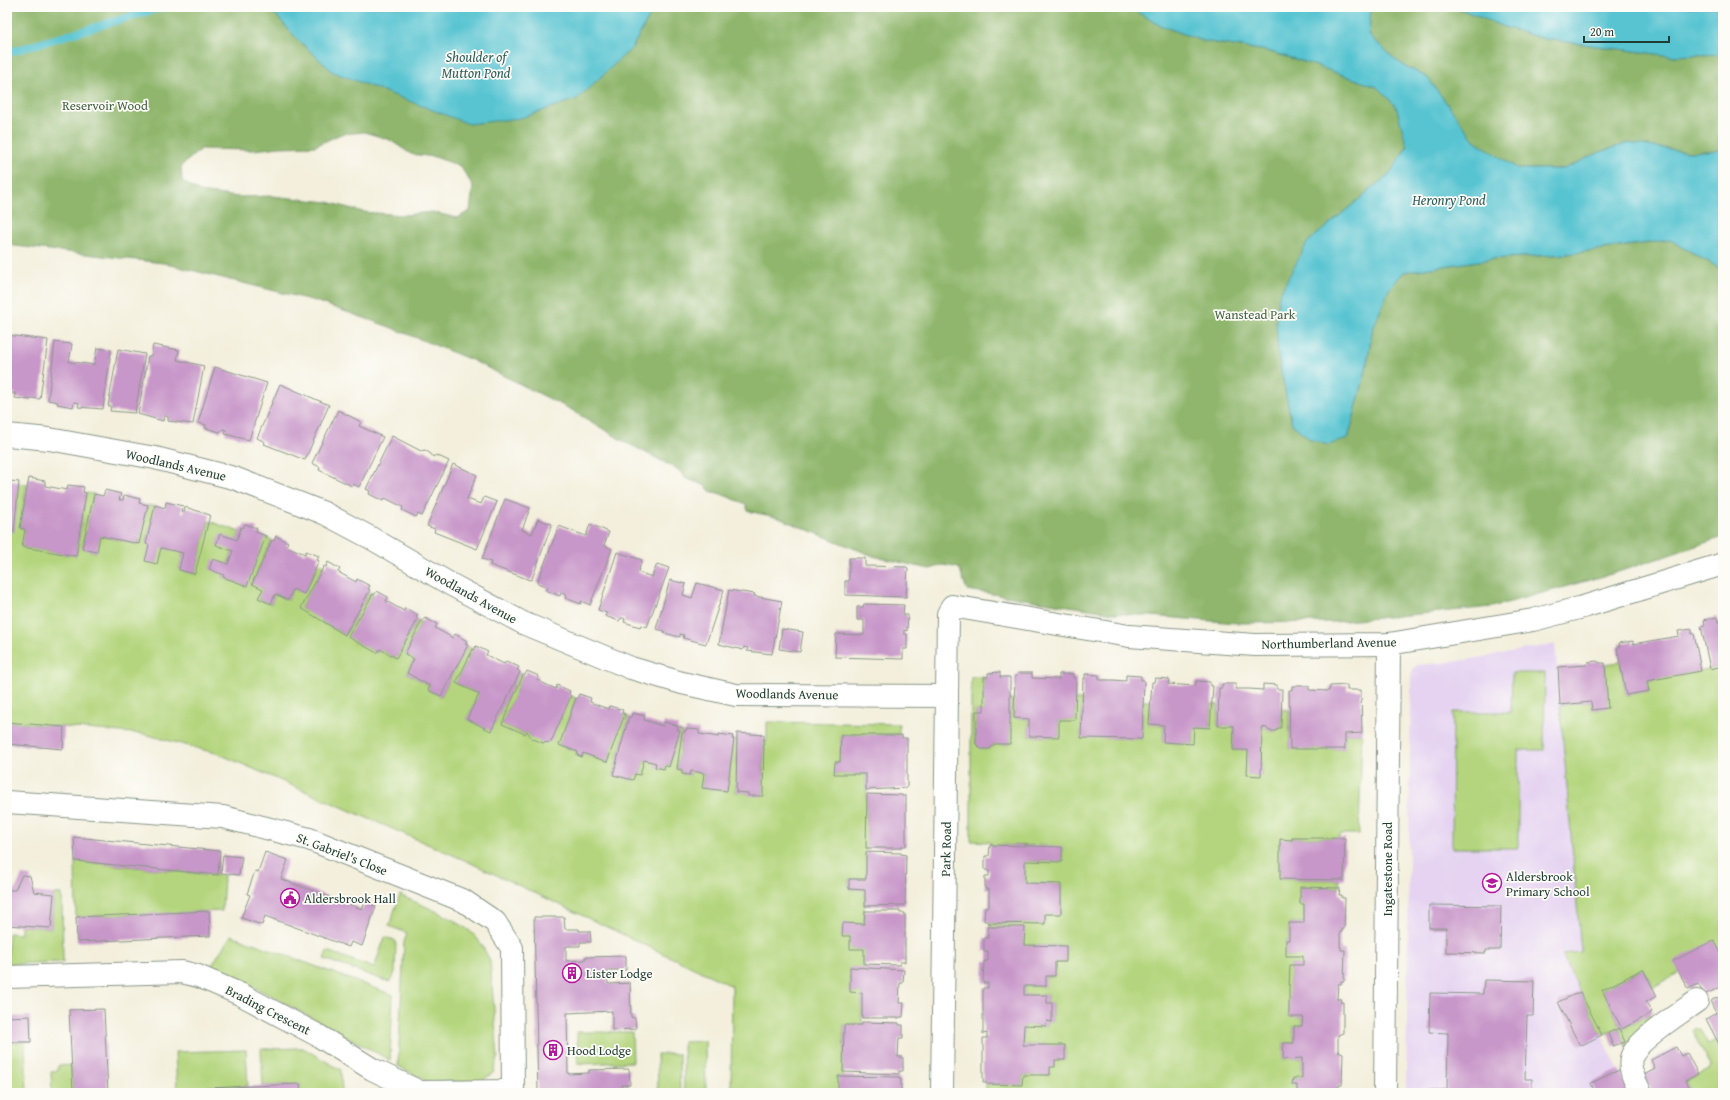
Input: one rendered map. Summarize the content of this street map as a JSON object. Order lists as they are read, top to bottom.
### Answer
{
  "streets": {
    "street": [
      "Woodlands Avenue",
      "Northumberland Avenue",
      "Park Road",
      "St. Gabriel's Close",
      "Ingatestone Road",
      "Brading Crescent"
    ]
  },
  "crossings": [
    ["Woodlands Avenue", "Park Road"],
    ["Northumberland Avenue", "Park Road"],
    ["Northumberland Avenue", "Ingatestone Road"],
    ["St. Gabriel's Close", "Brading Crescent"]
  ],
  "water": ["Shoulder of Mutton Pond", "Heronry Pond"],
  "parks": ["Reservoir Wood", "Wanstead Park"],
  "places": {
    "school or university": ["Aldersbrook Primary School"],
    "public building": ["Aldersbrook Hall"],
    "building": ["Lister Lodge", "Hood Lodge"]
  },
  "scale_bar": "20 m"
}
